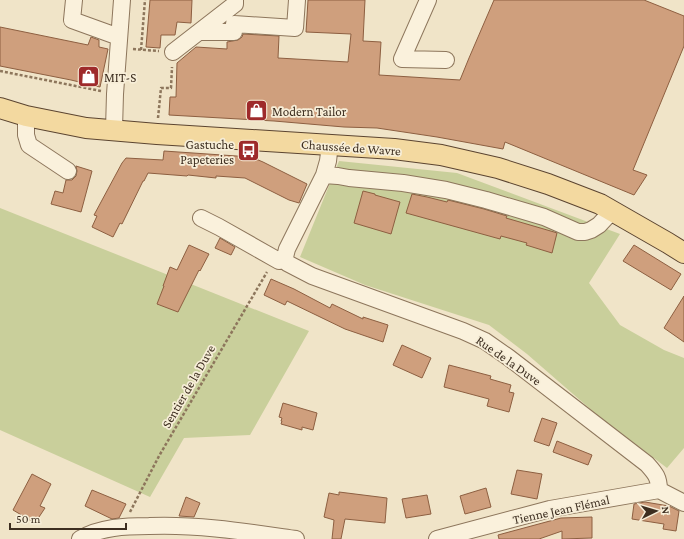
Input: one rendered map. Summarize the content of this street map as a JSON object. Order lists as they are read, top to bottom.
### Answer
{
  "streets": {
    "main road": ["Chaussée de Wavre"],
    "street": ["Rue de la Duve", "Tienne Jean Flémal"],
    "path": ["Sentier de la Duve"]
  },
  "crossings": [
    ["Rue de la Duve", "Sentier de la Duve"],
    ["Rue de la Duve", "Tienne Jean Flémal"]
  ],
  "places": {
    "shop": ["MIT-S", "Modern Tailor"],
    "bus stop": ["Gastuche Papeteries"]
  },
  "scale_bar": "50 m",
  "north": "right"
}
